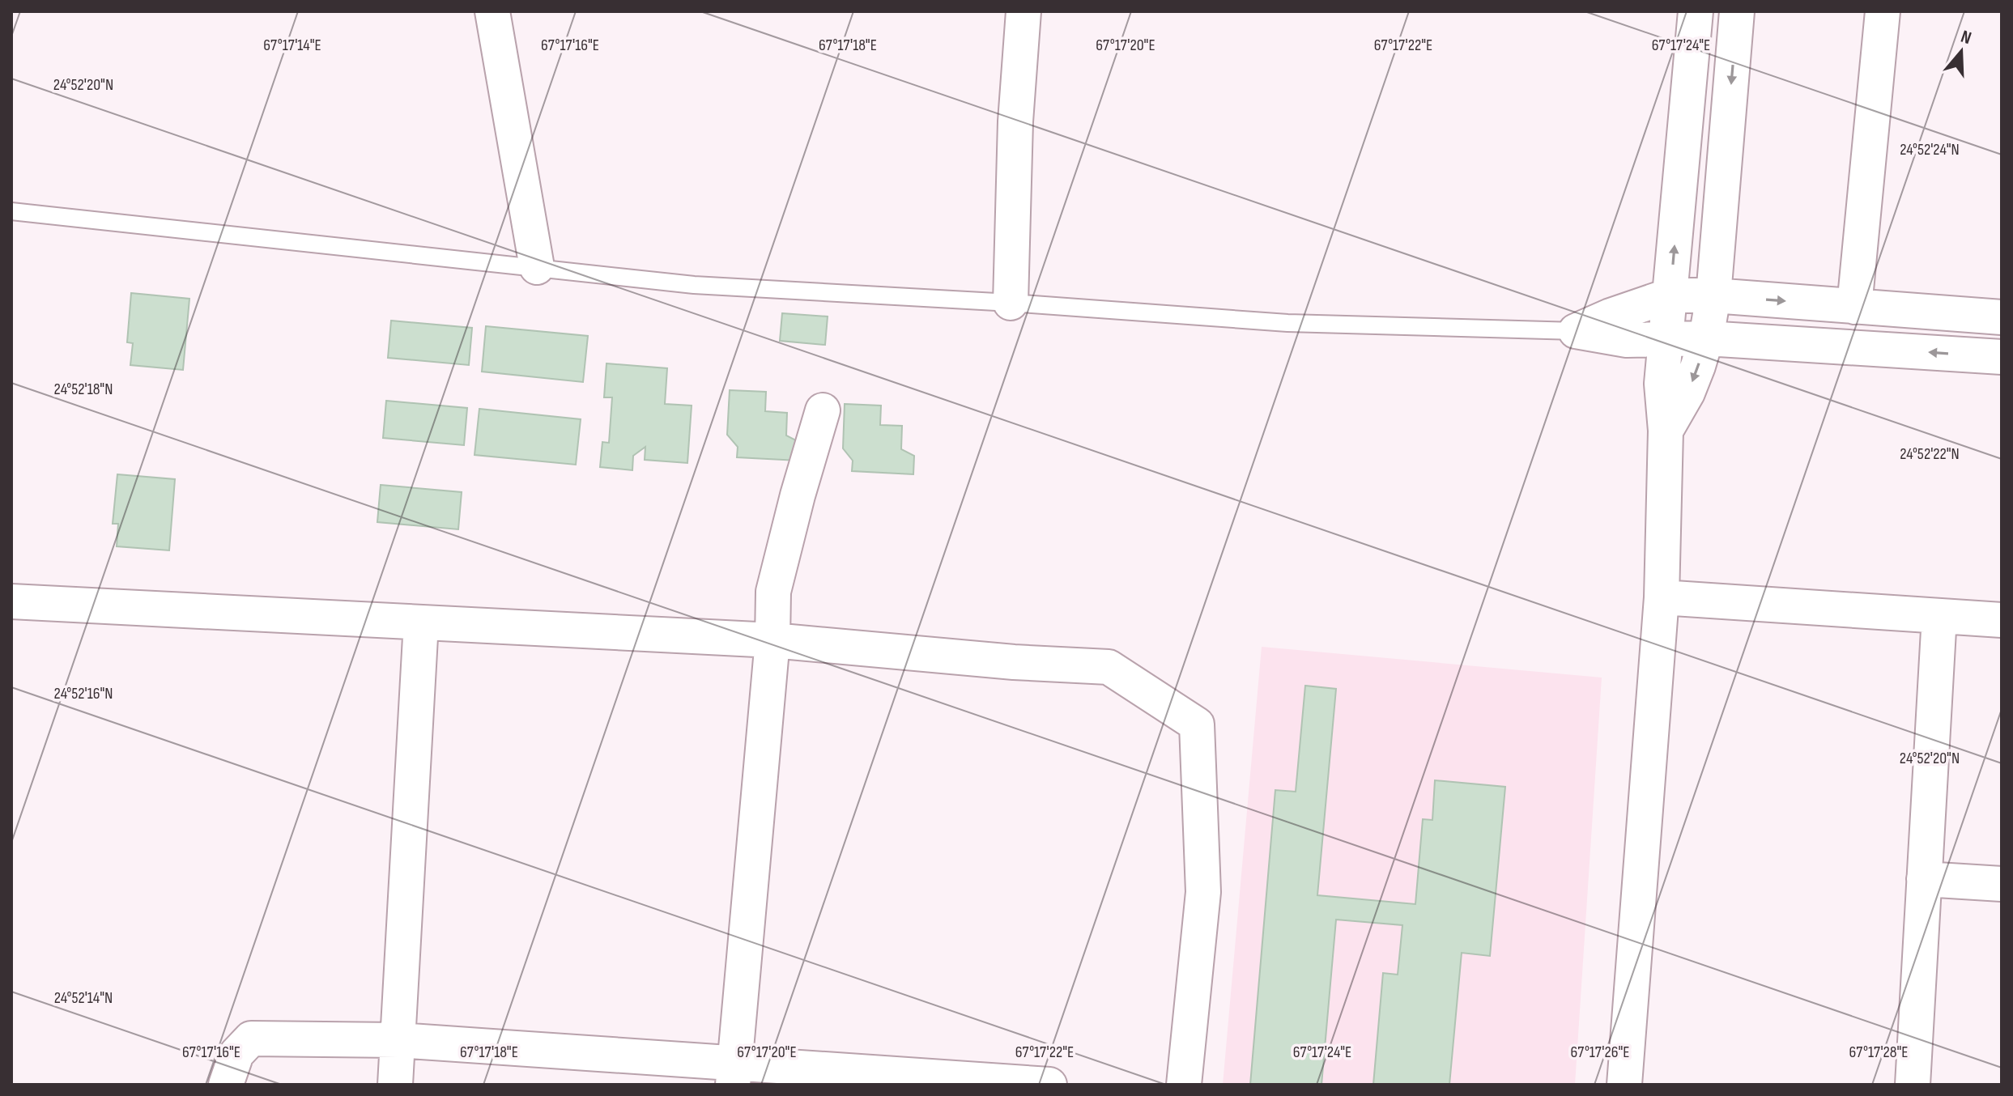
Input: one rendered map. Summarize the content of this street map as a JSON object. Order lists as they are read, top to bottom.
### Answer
{
  "north": "top",
  "coordinates": [
    "67°17'14\"E",
    "67°17'16\"E",
    "67°17'18\"E",
    "67°17'20\"E",
    "67°17'22\"E",
    "67°17'24\"E",
    "24°52'20\"N",
    "24°52'24\"N",
    "24°52'18\"N",
    "24°52'22\"N",
    "24°52'16\"N",
    "24°52'14\"N",
    "67°17'26\"E",
    "67°17'28\"E"
  ]
}
